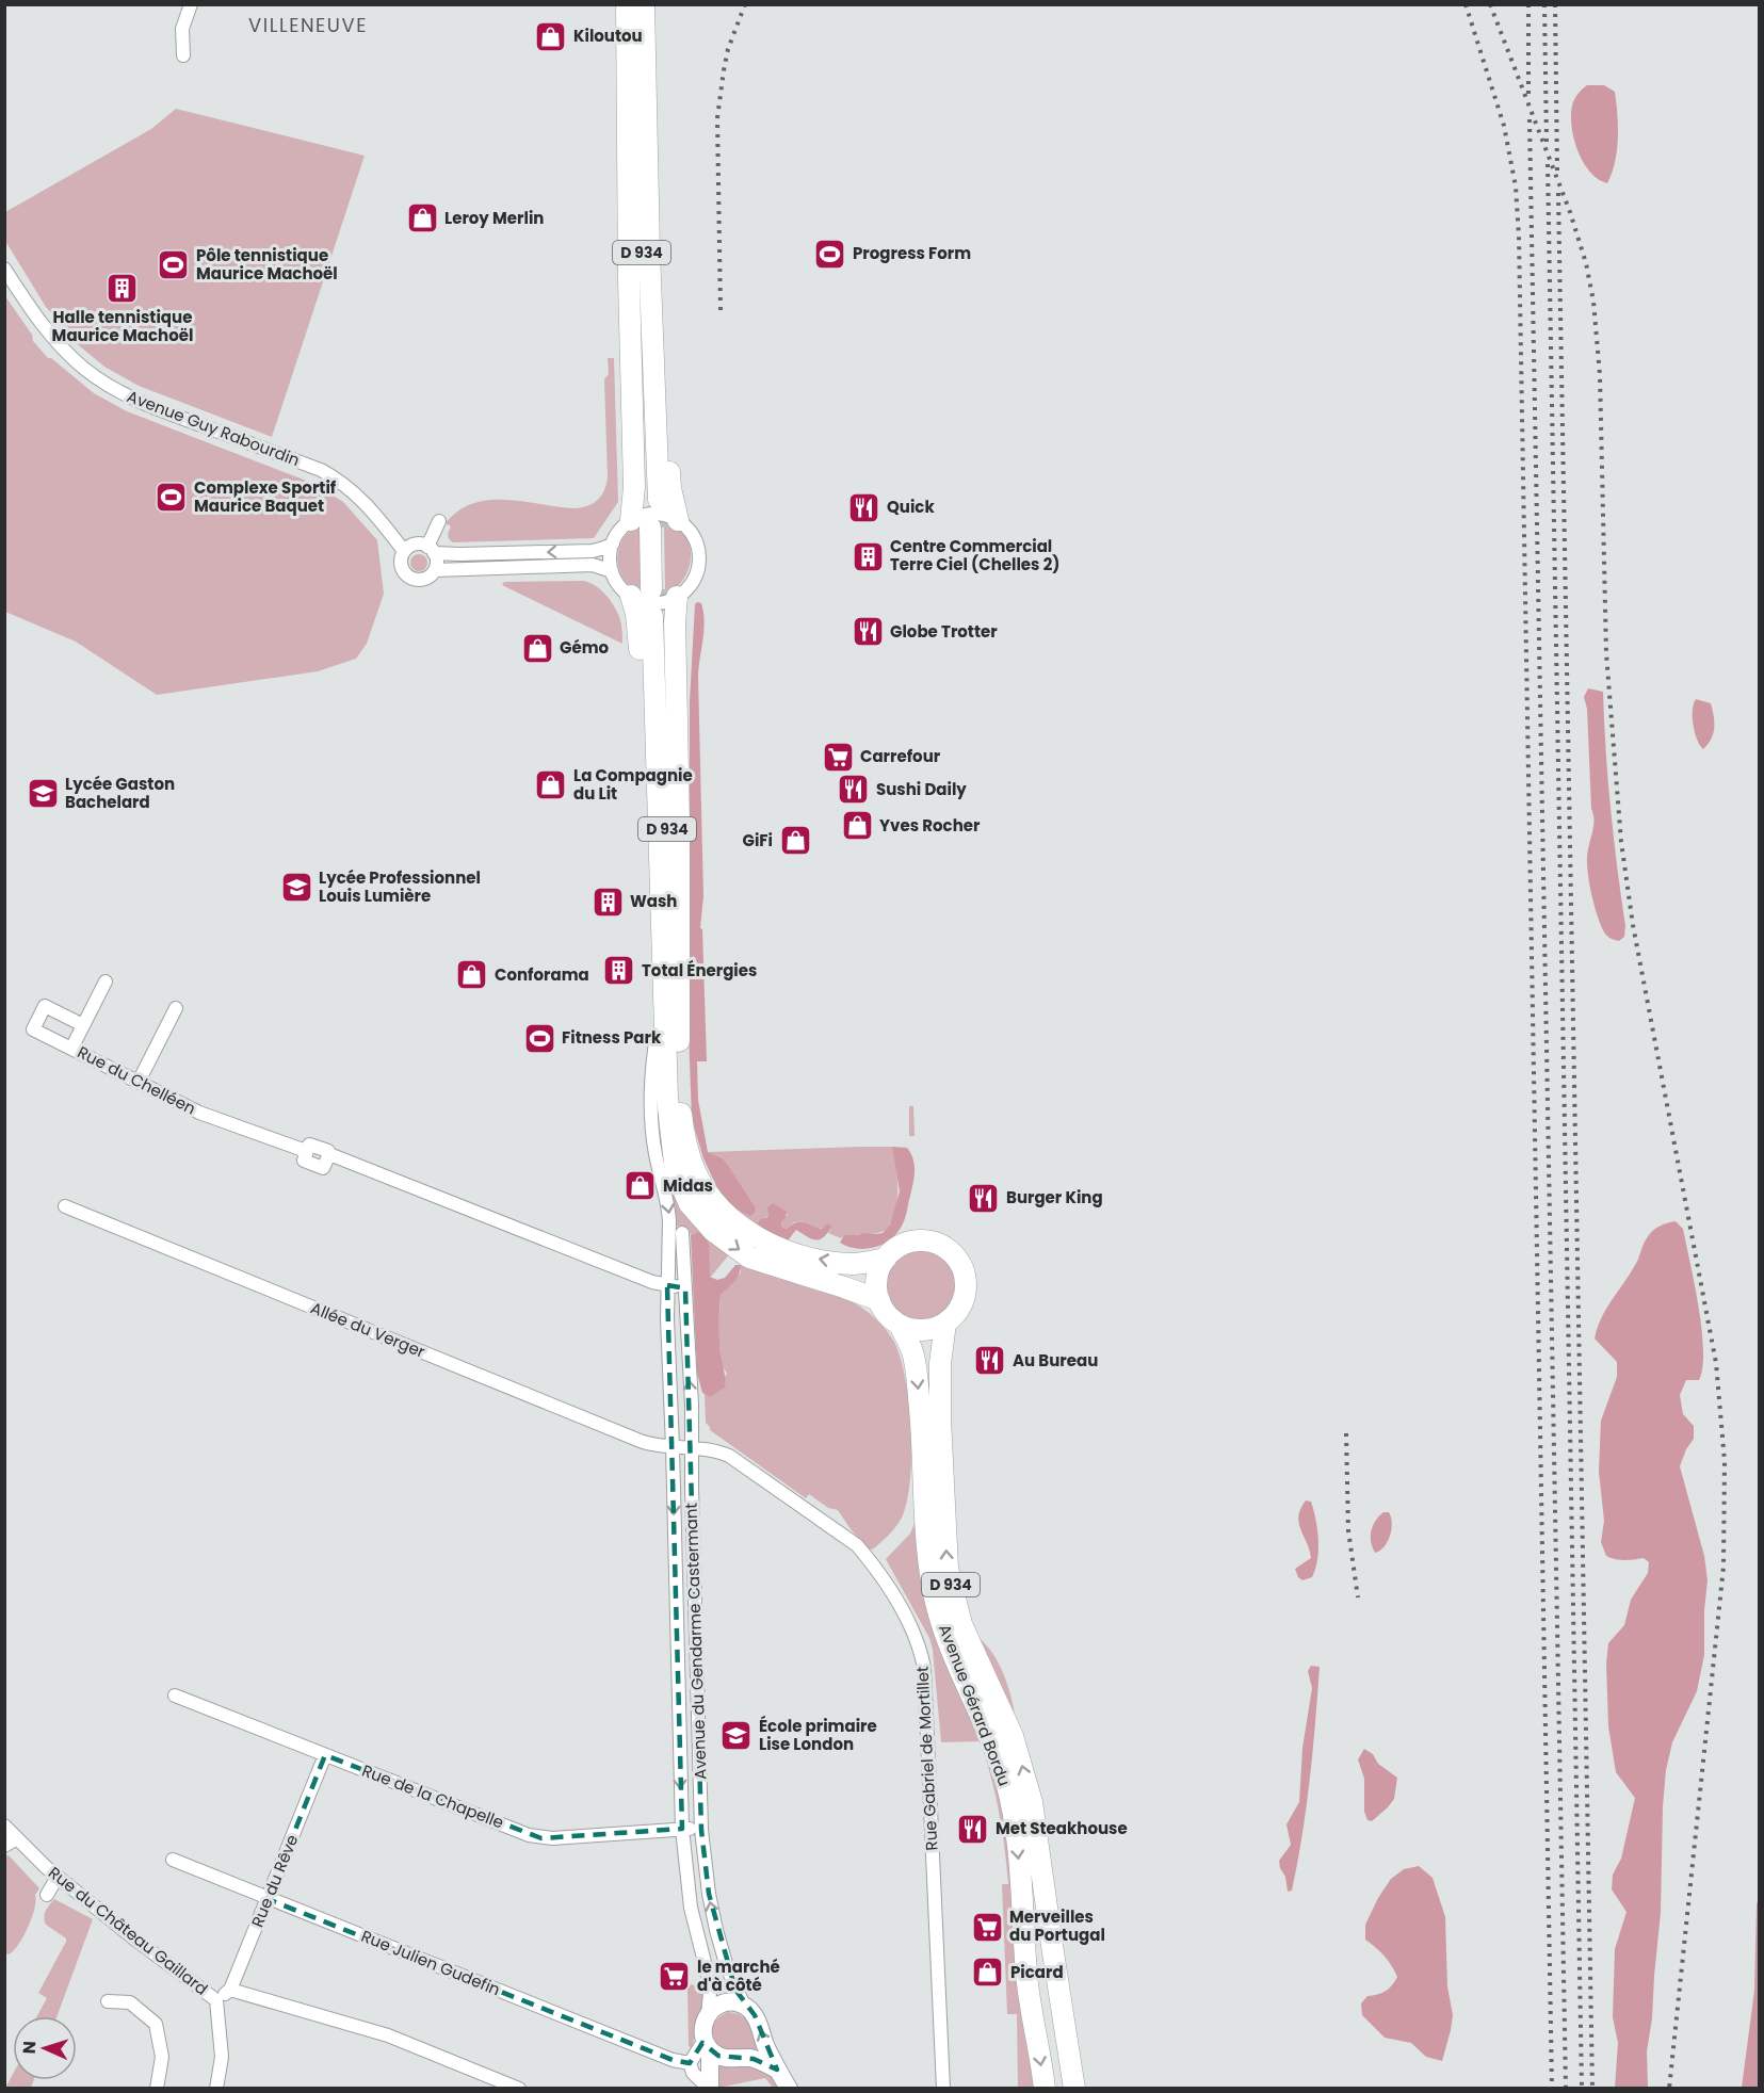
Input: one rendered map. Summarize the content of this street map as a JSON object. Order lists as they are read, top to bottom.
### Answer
{
  "streets": {
    "main road": ["D 934", "Avenue Gérard Bordu"],
    "street": [
      "Avenue Guy Rabourdin",
      "Rue du Chelléen",
      "Allée du Verger",
      "Avenue du Gendarme Castermant",
      "Rue Gabriel de Mortillet",
      "Rue de la Chapelle",
      "Rue du Rêve",
      "Rue du Château Gaillard",
      "Rue Julien Gudefin"
    ]
  },
  "crossings": [
    ["D 934", "Avenue Gérard Bordu"],
    ["Rue du Chelléen", "Avenue du Gendarme Castermant"],
    ["Allée du Verger", "Avenue du Gendarme Castermant"],
    ["Allée du Verger", "Rue Gabriel de Mortillet"],
    ["Avenue du Gendarme Castermant", "Rue Gabriel de Mortillet"],
    ["Avenue du Gendarme Castermant", "Rue de la Chapelle"],
    ["Rue de la Chapelle", "Rue du Rêve"],
    ["Rue du Rêve", "Rue Julien Gudefin"]
  ],
  "districts": ["VILLENEUVE"],
  "places": {
    "shop": [
      "Kiloutou",
      "Leroy Merlin",
      "Gémo",
      "La Compagnie du Lit",
      "Yves Rocher",
      "GiFi",
      "Conforama",
      "Midas",
      "Picard"
    ],
    "sports": [
      "Progress Form",
      "Pôle tennistique Maurice Machoël",
      "Complexe Sportif Maurice Baquet",
      "Fitness Park"
    ],
    "building": [
      "Halle tennistique Maurice Machoël",
      "Centre Commercial Terre Ciel (Chelles 2)",
      "Wash",
      "Total Énergies"
    ],
    "restaurant": [
      "Quick",
      "Globe Trotter",
      "Sushi Daily",
      "Burger King",
      "Au Bureau",
      "Met Steakhouse"
    ],
    "supermarket": ["Carrefour", "Merveilles du Portugal", "le marché d'à côté"],
    "school or university": ["Lycée Gaston Bachelard", "Lycée Professionnel Louis Lumière", "École primaire Lise London"]
  },
  "north": "left"
}
